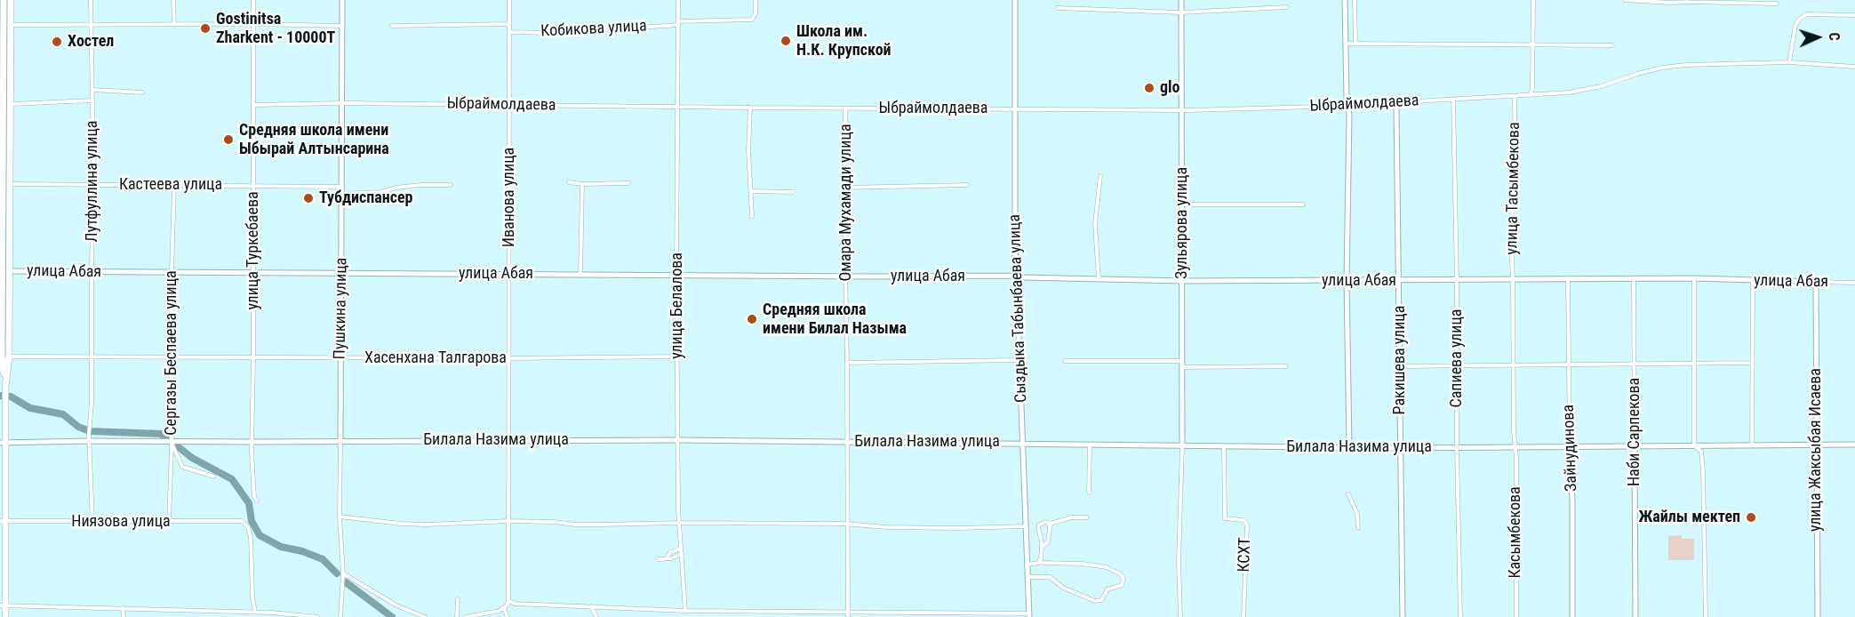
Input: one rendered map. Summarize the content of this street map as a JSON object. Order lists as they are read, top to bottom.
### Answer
{
  "streets": {
    "street": [
      "Кобикова улица",
      "Ыбраймолдаева",
      "Лутфуллина улица",
      "Кастеева улица",
      "улица Тасымбекова",
      "Иванова улица",
      "Омара Мухамади улица",
      "Зульярова улица",
      "улица Туркебаева",
      "улица Абая",
      "улица Белалова",
      "Пушкина улица",
      "Сыздыка Табынбаева улица",
      "Сергазы Беспаева улица",
      "Хасенхана Талгарова",
      "Сапиева улица",
      "Ракишева улица",
      "Наби Сарпекова",
      "Билала Назима улица",
      "Зайнудинова",
      "улица Жаксыбая Исаева",
      "Ниязова улица",
      "Касымбекова",
      "КСХТ"
    ]
  },
  "crossings": [
    ["Кобикова улица", "Иванова улица"],
    ["Кобикова улица", "улица Белалова"],
    ["Ыбраймолдаева", "улица Тасымбекова"],
    ["Ыбраймолдаева", "Иванова улица"],
    ["Ыбраймолдаева", "Омара Мухамади улица"],
    ["Ыбраймолдаева", "Зульярова улица"],
    ["Ыбраймолдаева", "улица Туркебаева"],
    ["Ыбраймолдаева", "улица Белалова"],
    ["Ыбраймолдаева", "Пушкина улица"],
    ["Ыбраймолдаева", "Сыздыка Табынбаева улица"],
    ["Ыбраймолдаева", "Сапиева улица"],
    ["Ыбраймолдаева", "Ракишева улица"],
    ["Лутфуллина улица", "Кастеева улица"],
    ["Лутфуллина улица", "улица Абая"],
    ["Лутфуллина улица", "Хасенхана Талгарова"],
    ["Лутфуллина улица", "Билала Назима улица"],
    ["Лутфуллина улица", "Ниязова улица"],
    ["Кастеева улица", "улица Туркебаева"],
    ["Кастеева улица", "Пушкина улица"],
    ["Кастеева улица", "Сергазы Беспаева улица"],
    ["улица Тасымбекова", "улица Абая"],
    ["улица Тасымбекова", "Касымбекова"],
    ["Иванова улица", "улица Абая"],
    ["Иванова улица", "Хасенхана Талгарова"],
    ["Иванова улица", "Билала Назима улица"],
    ["Омара Мухамади улица", "улица Абая"],
    ["Омара Мухамади улица", "Билала Назима улица"],
    ["Зульярова улица", "улица Абая"],
    ["Зульярова улица", "Билала Назима улица"],
    ["улица Туркебаева", "улица Абая"],
    ["улица Туркебаева", "Хасенхана Талгарова"],
    ["улица Туркебаева", "Билала Назима улица"],
    ["улица Абая", "улица Белалова"],
    ["улица Абая", "Пушкина улица"],
    ["улица Абая", "Сыздыка Табынбаева улица"],
    ["улица Абая", "Сергазы Беспаева улица"],
    ["улица Абая", "Сапиева улица"],
    ["улица Абая", "Ракишева улица"],
    ["улица Абая", "Наби Сарпекова"],
    ["улица Абая", "Зайнудинова"],
    ["улица Абая", "улица Жаксыбая Исаева"],
    ["улица Белалова", "Хасенхана Талгарова"],
    ["улица Белалова", "Билала Назима улица"],
    ["Пушкина улица", "Хасенхана Талгарова"],
    ["Пушкина улица", "Билала Назима улица"],
    ["Сыздыка Табынбаева улица", "Билала Назима улица"],
    ["Сергазы Беспаева улица", "Хасенхана Талгарова"],
    ["Сергазы Беспаева улица", "Билала Назима улица"],
    ["Сергазы Беспаева улица", "Ниязова улица"],
    ["Сапиева улица", "Билала Назима улица"],
    ["Ракишева улица", "Билала Назима улица"],
    ["Наби Сарпекова", "Билала Назима улица"],
    ["Билала Назима улица", "Зайнудинова"],
    ["Билала Назима улица", "улица Жаксыбая Исаева"],
    ["Билала Назима улица", "Касымбекова"],
    ["Билала Назима улица", "КСХТ"]
  ],
  "places": [
    "Gostinitsa Zharkent - 10000T",
    "Школа им. Н.К. Крупской",
    "Хостел",
    "glo",
    "Средняя школа имени Ыбырай Алтынсарина",
    "Тубдиспансер",
    "Средняя школа имени Билал Назыма",
    "Жайлы мектеп"
  ],
  "north": "right"
}
